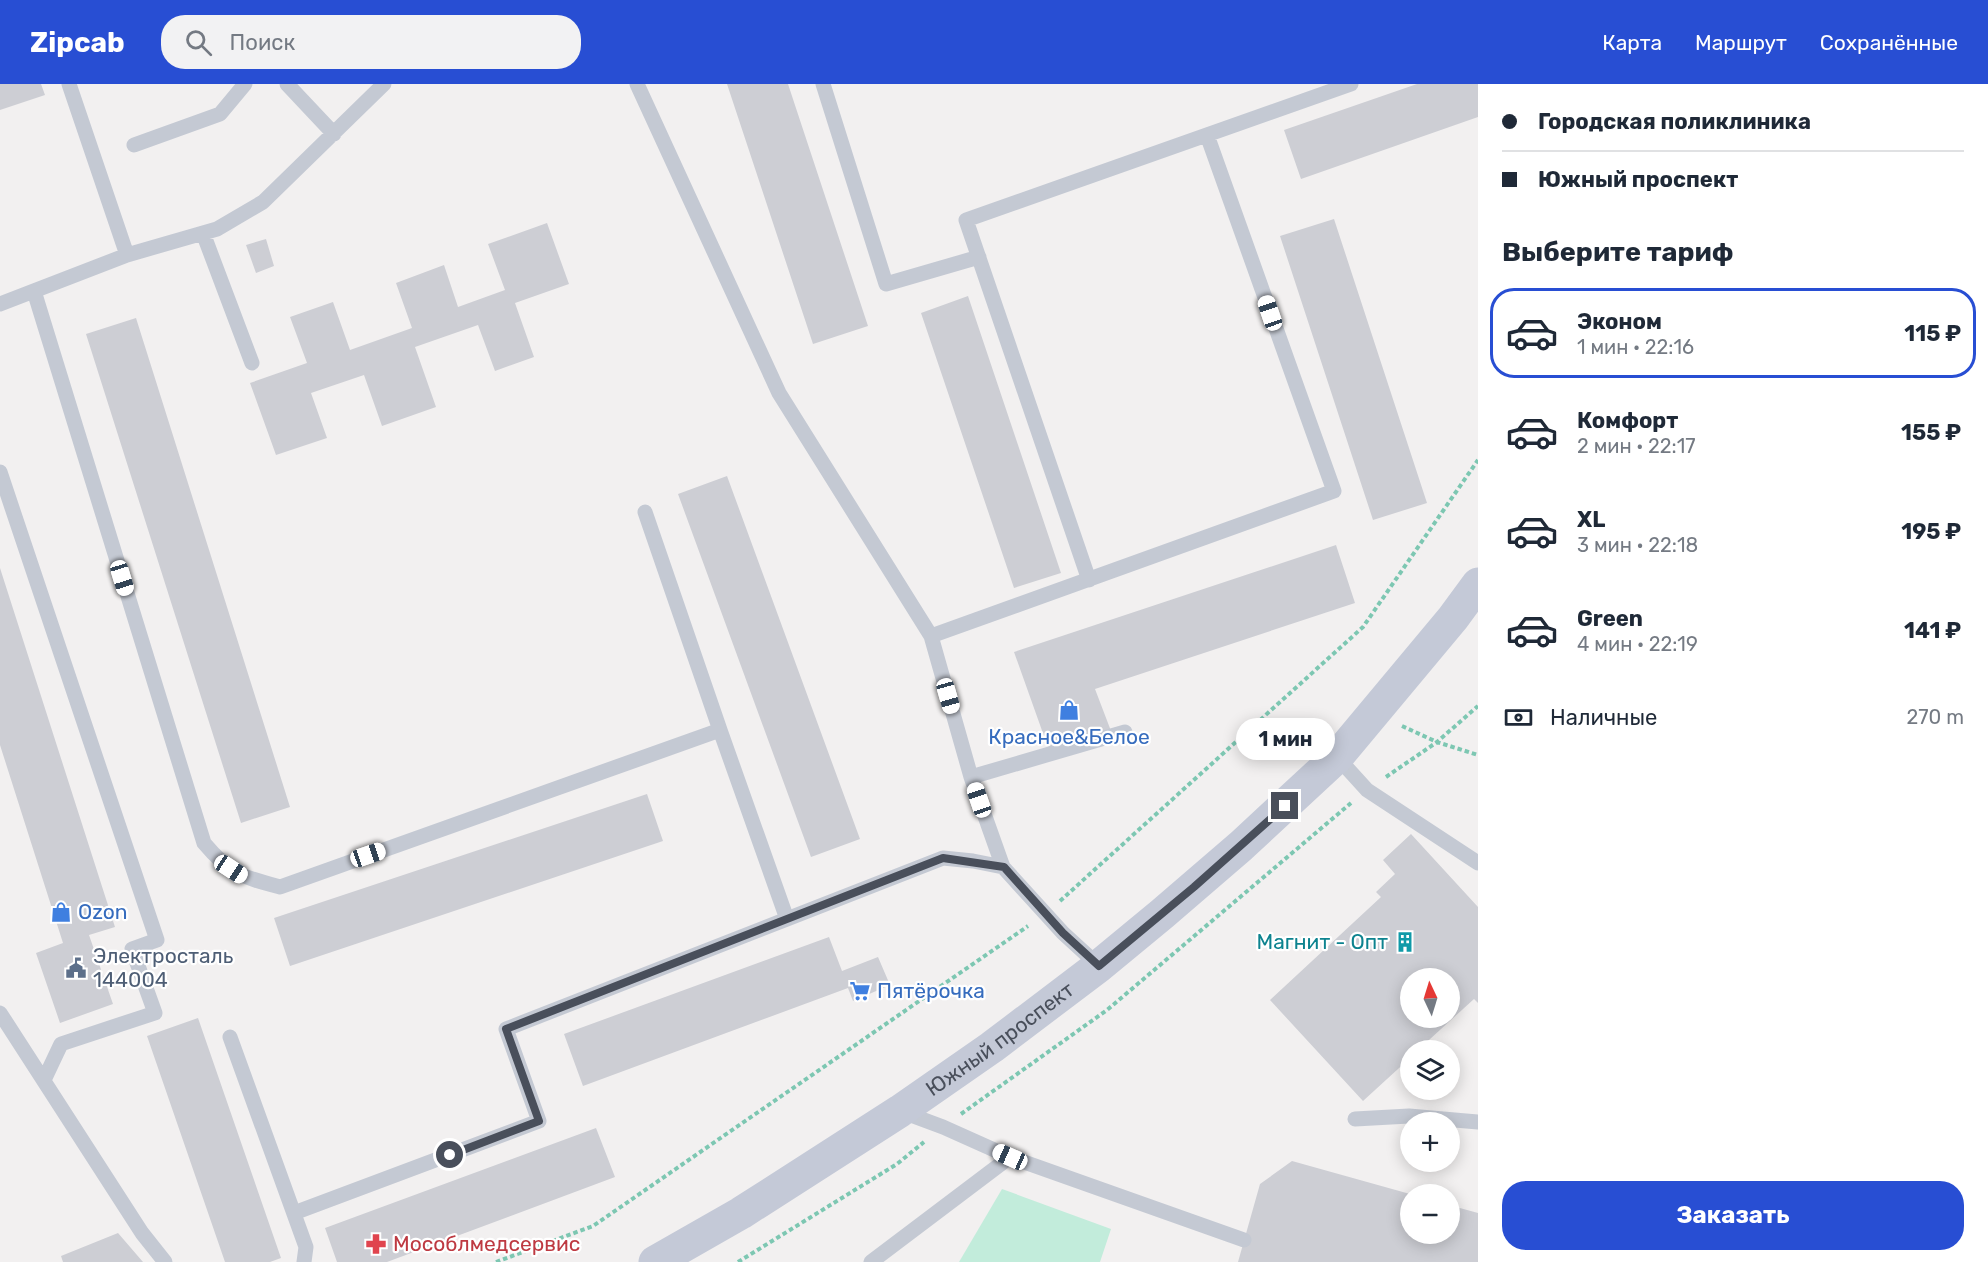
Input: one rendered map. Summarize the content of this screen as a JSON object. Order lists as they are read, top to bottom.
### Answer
{
  "streets": {
    "main road": ["Южный проспект"]
  },
  "places": {
    "shop": ["Красное&Белое", "Ozon"],
    "building": ["Магнит - Опт"],
    "public building": ["Электросталь 144004"],
    "supermarket": ["Пятёрочка"],
    "pharmacy": ["Мособлмедсервис"]
  },
  "north": "top",
  "page": {
    "header": "Zipcab",
    "search": "Поиск",
    "nav": ["Карта", "Маршрут", "Сохранённые"],
    "banner": ["Городская поликлиника", "Южный проспект"],
    "heading": "Выберите тариф",
    "list": [
      {
        "name": "Эконом",
        "note": "1 мин · 22:16",
        "value": "115 ₽"
      },
      {
        "name": "Комфорт",
        "note": "2 мин · 22:17",
        "value": "155 ₽"
      },
      {
        "name": "XL",
        "note": "3 мин · 22:18",
        "value": "195 ₽"
      },
      {
        "name": "Green",
        "note": "4 мин · 22:19",
        "value": "141 ₽"
      }
    ],
    "pay": ["Наличные", "270 m"],
    "bubble": "1 мин",
    "map_buttons": ["+", "−"],
    "buttons": "Заказать"
  }
}
